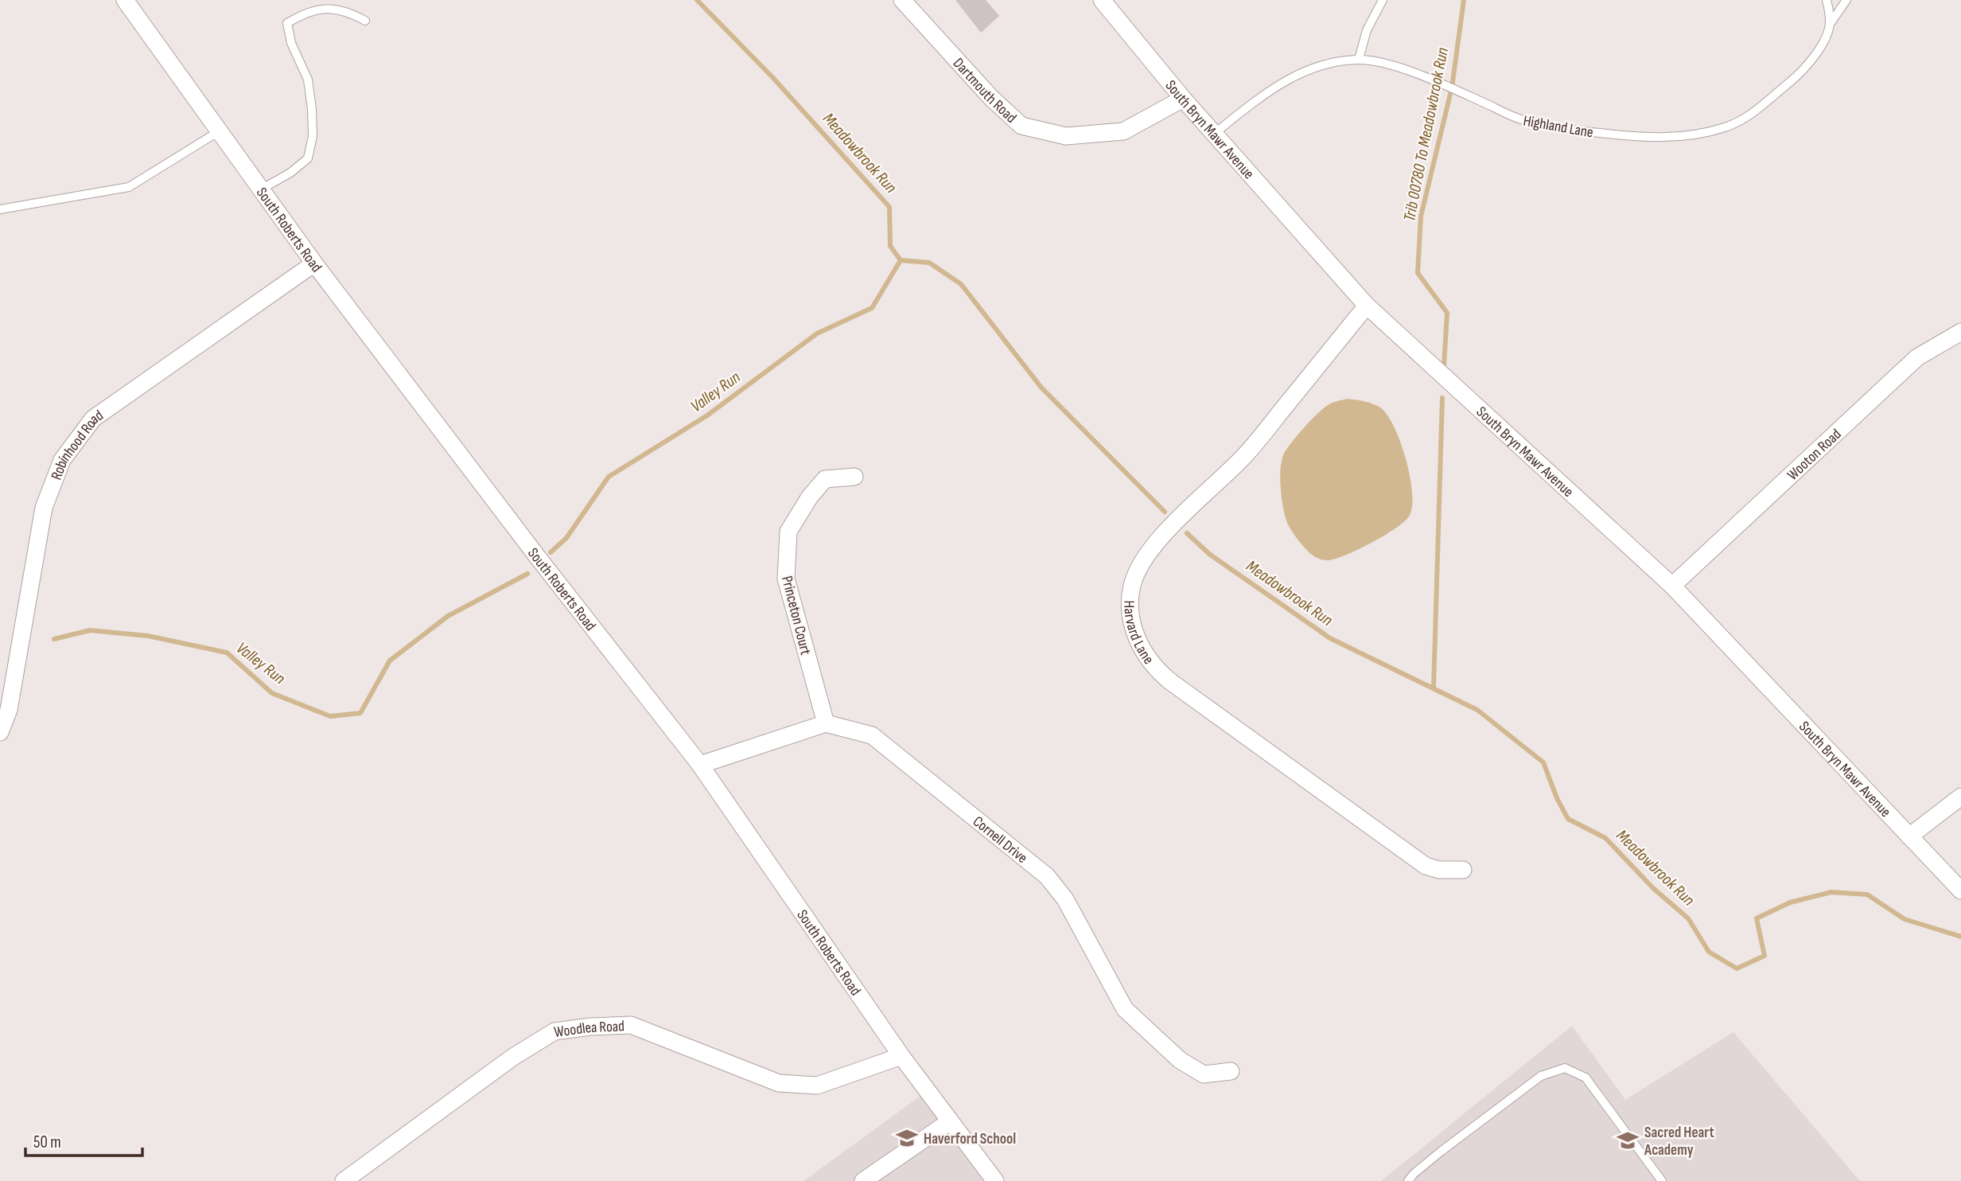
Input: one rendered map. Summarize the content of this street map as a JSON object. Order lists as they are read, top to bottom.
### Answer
{
  "streets": {
    "street": [
      "Dartmouth Road",
      "South Bryn Mawr Avenue",
      "South Roberts Road",
      "Robinhood Road",
      "Wooton Road",
      "Princeton Court",
      "Harvard Lane",
      "Cornell Drive",
      "Woodlea Road"
    ],
    "lane": ["Highland Lane"]
  },
  "crossings": [
    ["Dartmouth Road", "South Bryn Mawr Avenue"],
    ["Highland Lane", "South Bryn Mawr Avenue"],
    ["South Bryn Mawr Avenue", "Wooton Road"],
    ["South Bryn Mawr Avenue", "Harvard Lane"],
    ["South Roberts Road", "Robinhood Road"],
    ["South Roberts Road", "Woodlea Road"],
    ["Princeton Court", "Cornell Drive"]
  ],
  "water": ["Trib 00780 To Meadowbrook Run", "Meadowbrook Run", "Valley Run"],
  "places": {
    "school or university": ["Haverford School", "Sacred Heart Academy"]
  },
  "scale_bar": "50 m"
}
